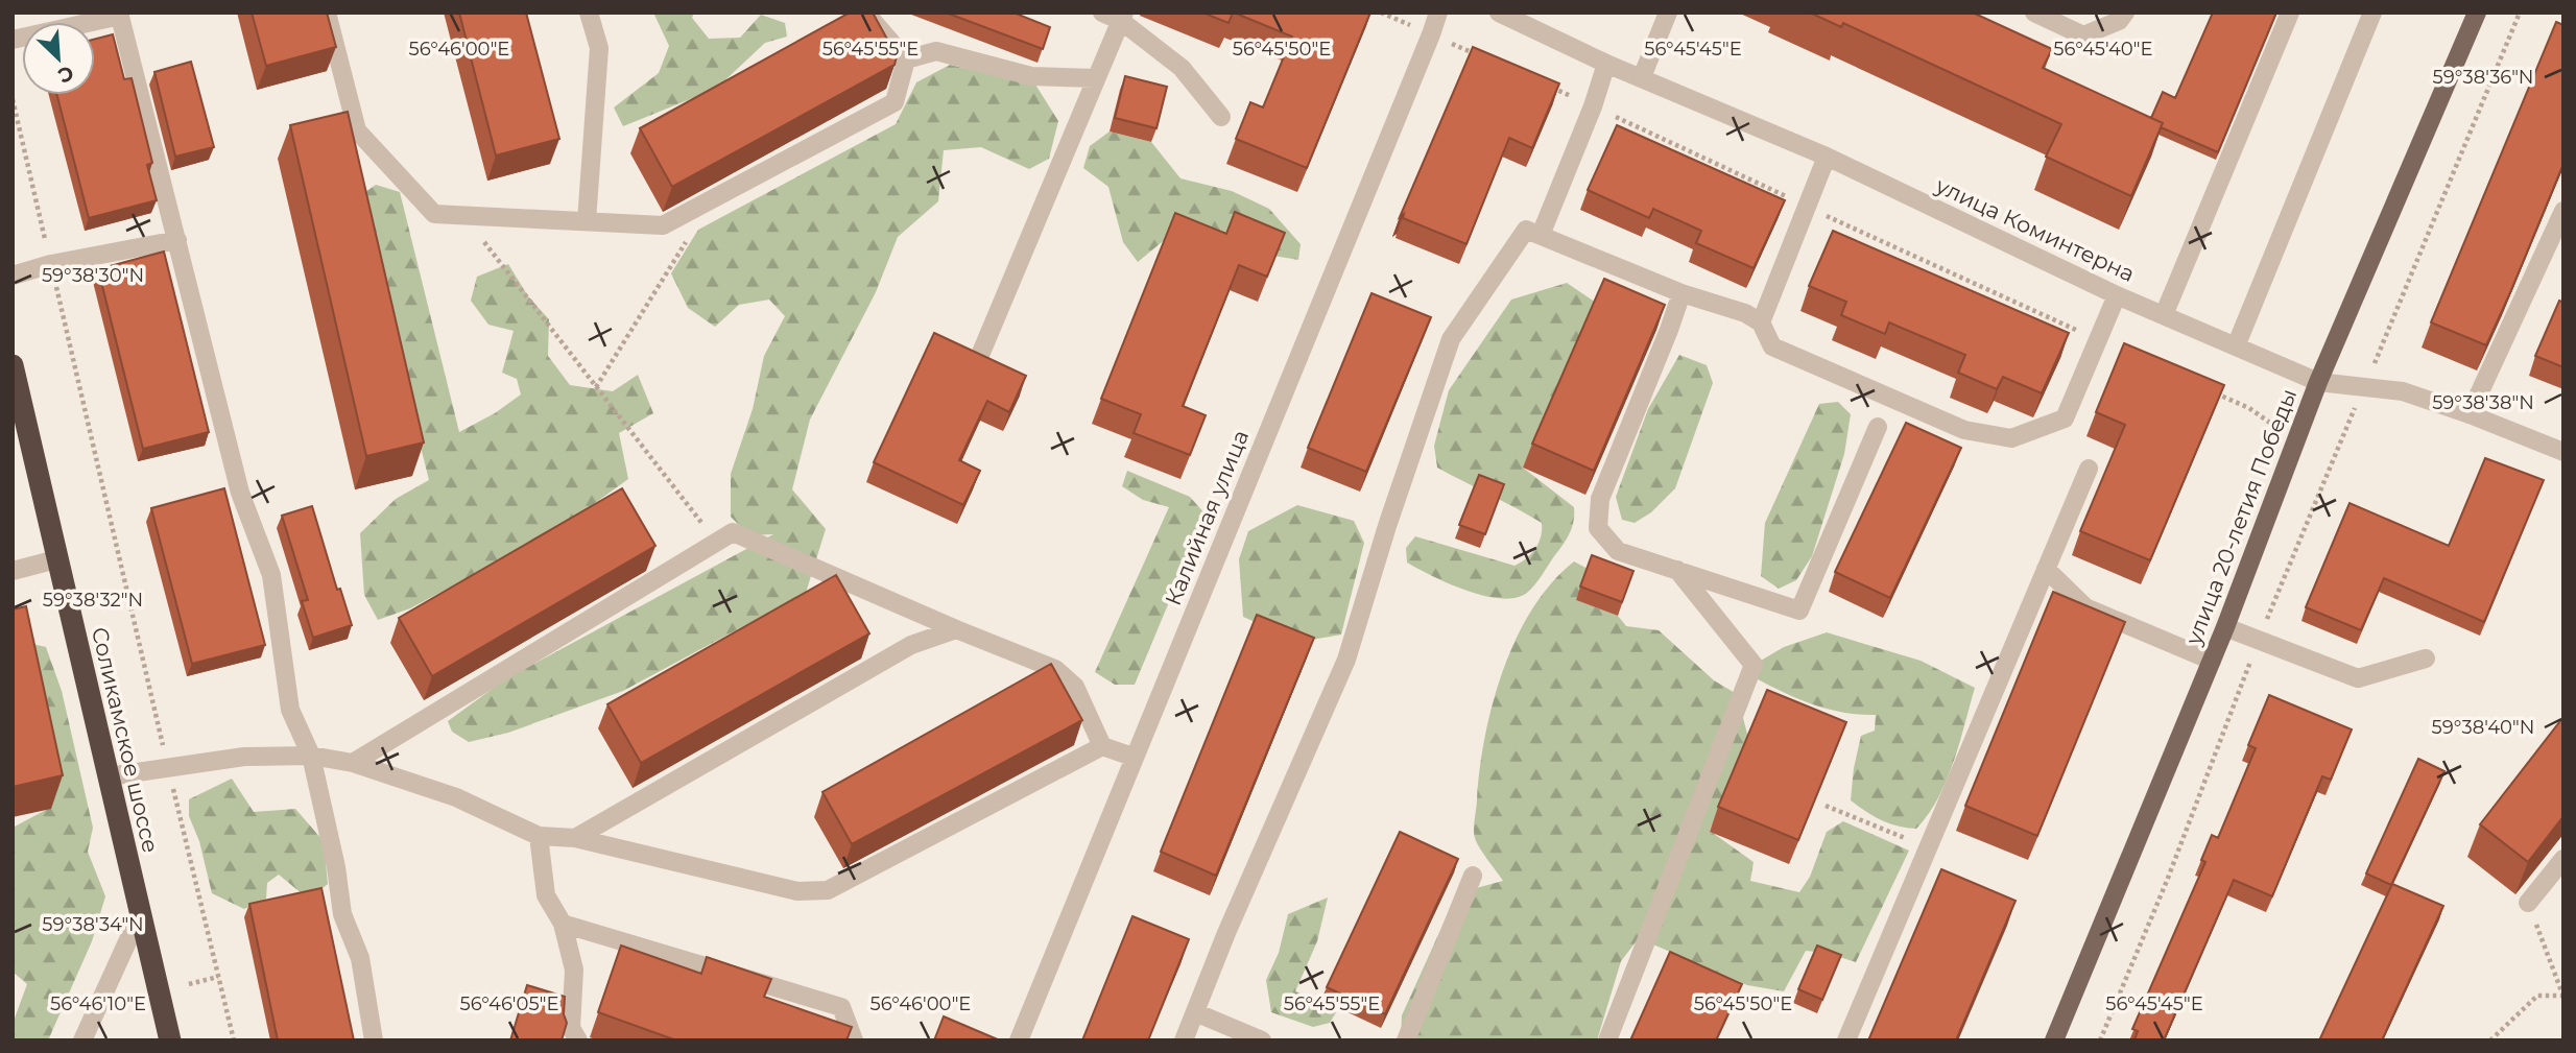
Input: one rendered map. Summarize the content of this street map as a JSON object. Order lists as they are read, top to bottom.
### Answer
{
  "streets": {
    "highway": ["Соликамское шоссе"],
    "main road": ["улица 20-летия Победы"],
    "street": ["улица Коминтерна", "Калийная улица"]
  },
  "crossings": [
    ["улица Коминтерна", "улица 20-летия Победы"]
  ],
  "north": "bottom right",
  "coordinates": [
    "56°46'00\"E",
    "56°45'55\"E",
    "56°45'50\"E",
    "56°45'45\"E",
    "56°45'40\"E",
    "59°38'36\"N",
    "59°38'30\"N",
    "59°38'38\"N",
    "59°38'32\"N",
    "59°38'40\"N",
    "59°38'34\"N",
    "56°46'10\"E",
    "56°46'05\"E"
  ]
}
